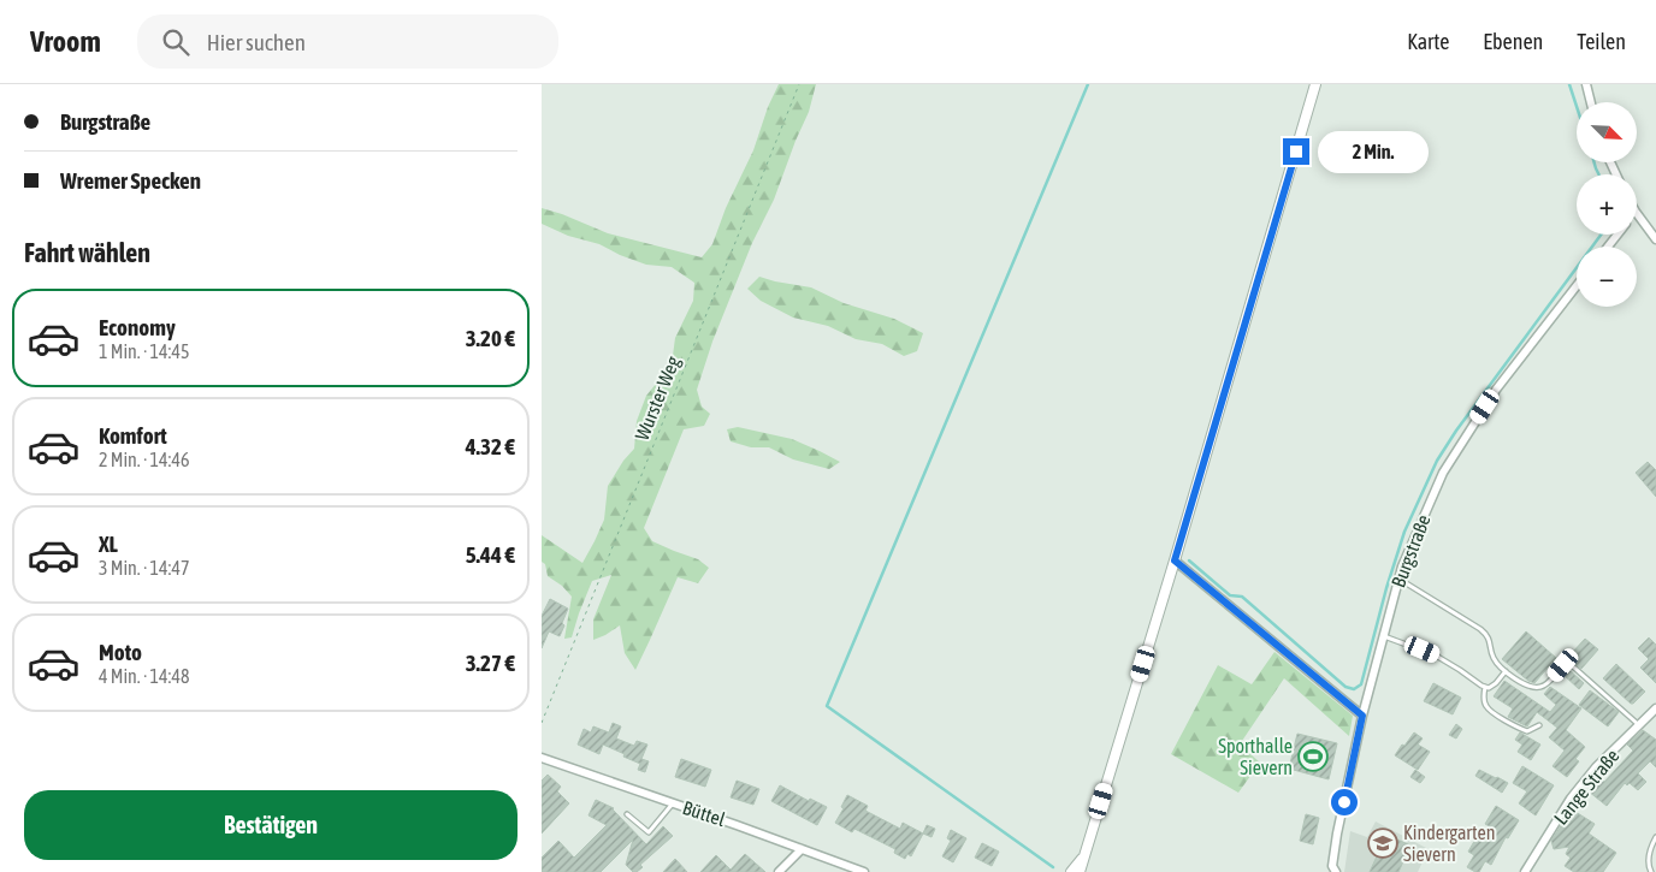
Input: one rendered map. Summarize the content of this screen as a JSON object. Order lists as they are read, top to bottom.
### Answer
{
  "streets": {
    "street": ["Burgstraße", "Lange Straße", "Büttel"],
    "path": ["Wurster Weg"]
  },
  "places": {
    "sports": ["Sporthalle Sievern"],
    "school or university": ["Kindergarten Sievern"]
  },
  "north": "bottom right",
  "page": {
    "header": "Vroom",
    "search": "Hier suchen",
    "nav": ["Karte", "Ebenen", "Teilen"],
    "banner": ["Burgstraße", "Wremer Specken"],
    "map_buttons": ["+", "−"],
    "bubble": "2 Min.",
    "heading": "Fahrt wählen",
    "list": [
      {
        "name": "Economy",
        "note": "1 Min. · 14:45",
        "value": "3.20 €"
      },
      {
        "name": "Komfort",
        "note": "2 Min. · 14:46",
        "value": "4.32 €"
      },
      {
        "name": "XL",
        "note": "3 Min. · 14:47",
        "value": "5.44 €"
      },
      {
        "name": "Moto",
        "note": "4 Min. · 14:48",
        "value": "3.27 €"
      }
    ],
    "buttons": "Bestätigen"
  }
}
